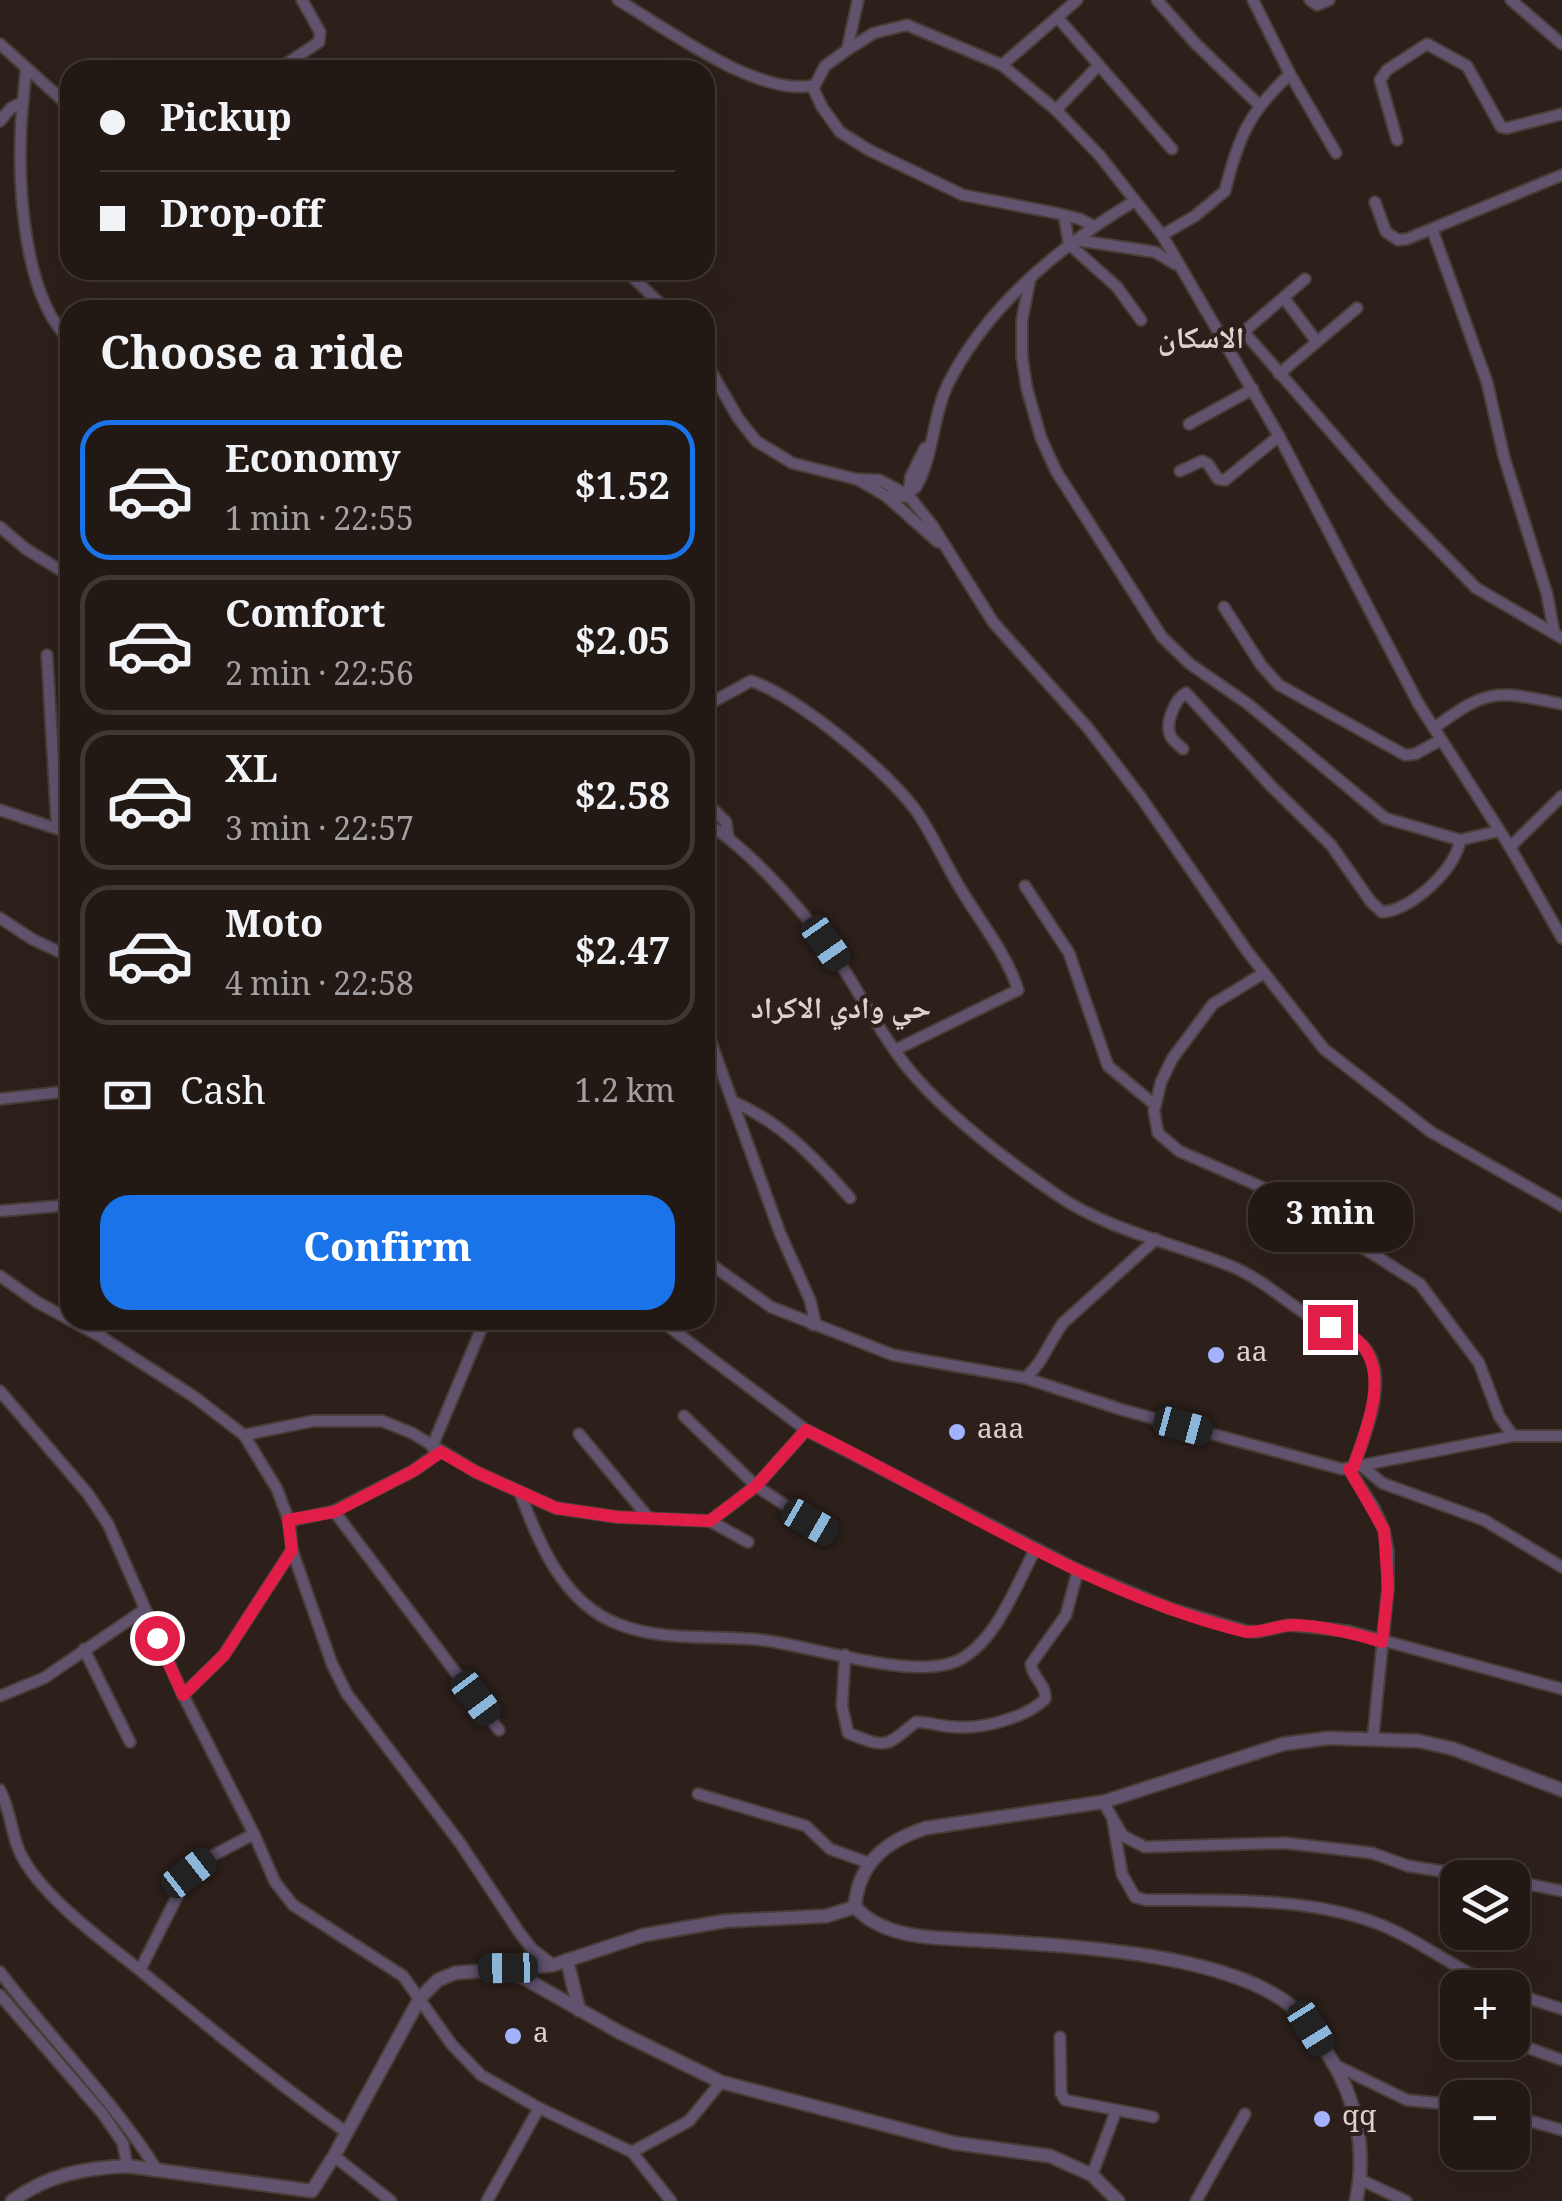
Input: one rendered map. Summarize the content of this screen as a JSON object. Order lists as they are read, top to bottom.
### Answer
{
  "districts": ["الاسكان", "حي وادي الاكراد"],
  "places": [
    "aa",
    "aaa",
    "a",
    "qq"
  ],
  "page": {
    "banner": ["Pickup", "Drop-off"],
    "heading": "Choose a ride",
    "list": [
      {
        "name": "Economy",
        "note": "1 min · 22:55",
        "value": "$1.52"
      },
      {
        "name": "Comfort",
        "note": "2 min · 22:56",
        "value": "$2.05"
      },
      {
        "name": "XL",
        "note": "3 min · 22:57",
        "value": "$2.58"
      },
      {
        "name": "Moto",
        "note": "4 min · 22:58",
        "value": "$2.47"
      }
    ],
    "pay": ["Cash", "1.2 km"],
    "buttons": "Confirm",
    "bubble": "3 min",
    "map_buttons": ["+", "−"]
  }
}
